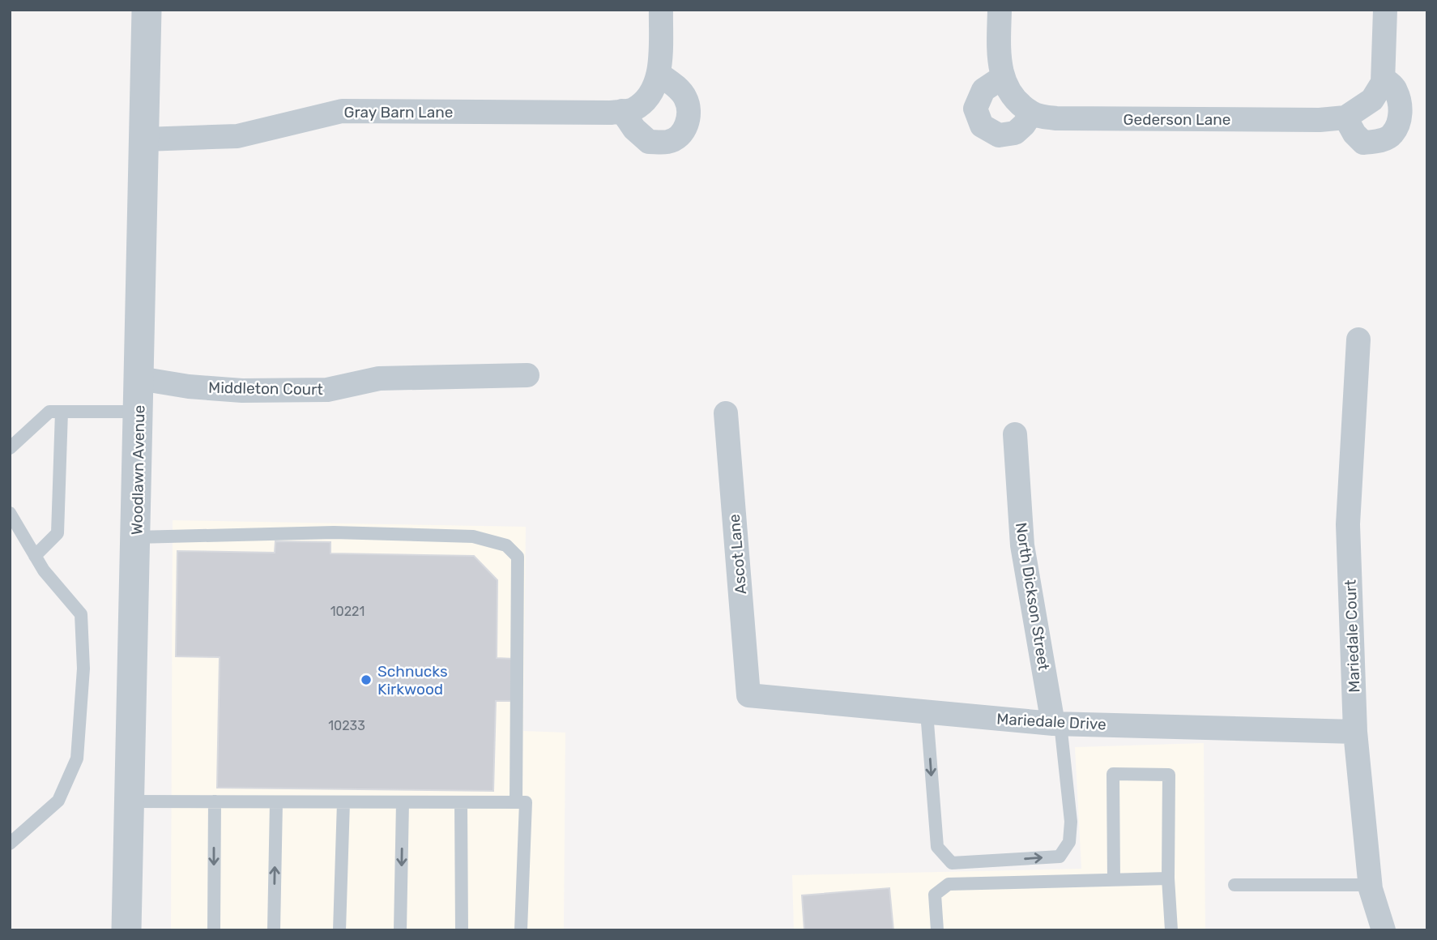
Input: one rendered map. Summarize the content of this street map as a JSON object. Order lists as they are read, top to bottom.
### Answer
{
  "streets": {
    "street": [
      "Gray Barn Lane",
      "Gederson Lane",
      "Middleton Court",
      "Woodlawn Avenue",
      "Ascot Lane",
      "North Dickson Street",
      "Mariedale Court",
      "Mariedale Drive"
    ]
  },
  "crossings": [
    ["Gray Barn Lane", "Woodlawn Avenue"],
    ["Middleton Court", "Woodlawn Avenue"],
    ["Ascot Lane", "Mariedale Drive"],
    ["North Dickson Street", "Mariedale Drive"],
    ["Mariedale Court", "Mariedale Drive"]
  ],
  "places": ["Schnucks Kirkwood"],
  "house_numbers": ["10221", "10233"]
}
